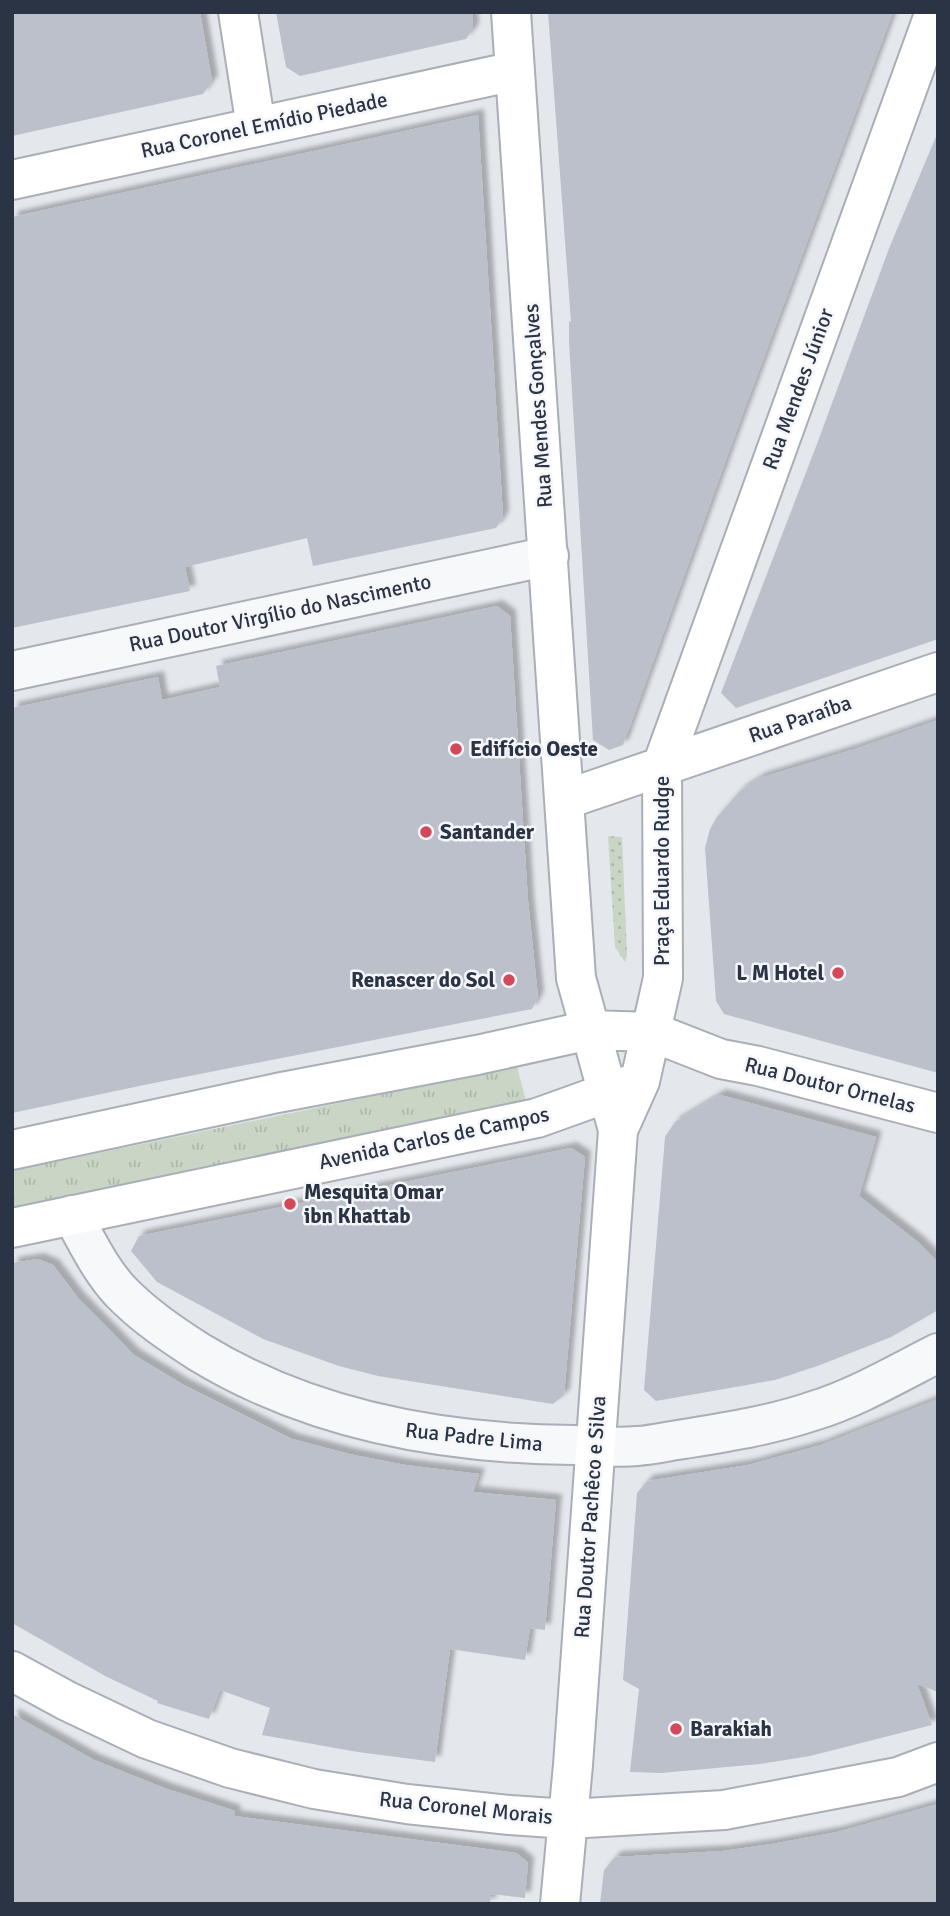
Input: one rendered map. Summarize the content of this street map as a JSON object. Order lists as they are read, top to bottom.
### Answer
{
  "streets": {
    "street": [
      "Rua Coronel Emídio Piedade",
      "Rua Mendes Júnior",
      "Rua Mendes Gonçalves",
      "Rua Doutor Virgílio do Nascimento",
      "Rua Paraíba",
      "Praça Eduardo Rudge",
      "Rua Doutor Ornelas",
      "Avenida Carlos de Campos",
      "Rua Padre Lima",
      "Rua Doutor Pachêco e Silva",
      "Rua Coronel Morais"
    ]
  },
  "crossings": [
    ["Rua Coronel Emídio Piedade", "Rua Mendes Gonçalves"],
    ["Rua Mendes Júnior", "Rua Paraíba"],
    ["Rua Mendes Júnior", "Praça Eduardo Rudge"],
    ["Rua Mendes Gonçalves", "Rua Doutor Virgílio do Nascimento"],
    ["Rua Mendes Gonçalves", "Praça Eduardo Rudge"],
    ["Rua Paraíba", "Praça Eduardo Rudge"],
    ["Praça Eduardo Rudge", "Rua Doutor Ornelas"],
    ["Praça Eduardo Rudge", "Avenida Carlos de Campos"],
    ["Praça Eduardo Rudge", "Rua Doutor Pachêco e Silva"],
    ["Rua Doutor Ornelas", "Avenida Carlos de Campos"],
    ["Rua Doutor Ornelas", "Rua Doutor Pachêco e Silva"],
    ["Avenida Carlos de Campos", "Rua Padre Lima"],
    ["Avenida Carlos de Campos", "Rua Doutor Pachêco e Silva"],
    ["Rua Padre Lima", "Rua Doutor Pachêco e Silva"],
    ["Rua Doutor Pachêco e Silva", "Rua Coronel Morais"]
  ],
  "places": [
    "Edifício Oeste",
    "Santander",
    "L M Hotel",
    "Renascer do Sol",
    "Mesquita Omar ibn Khattab",
    "Barakiah"
  ]
}
